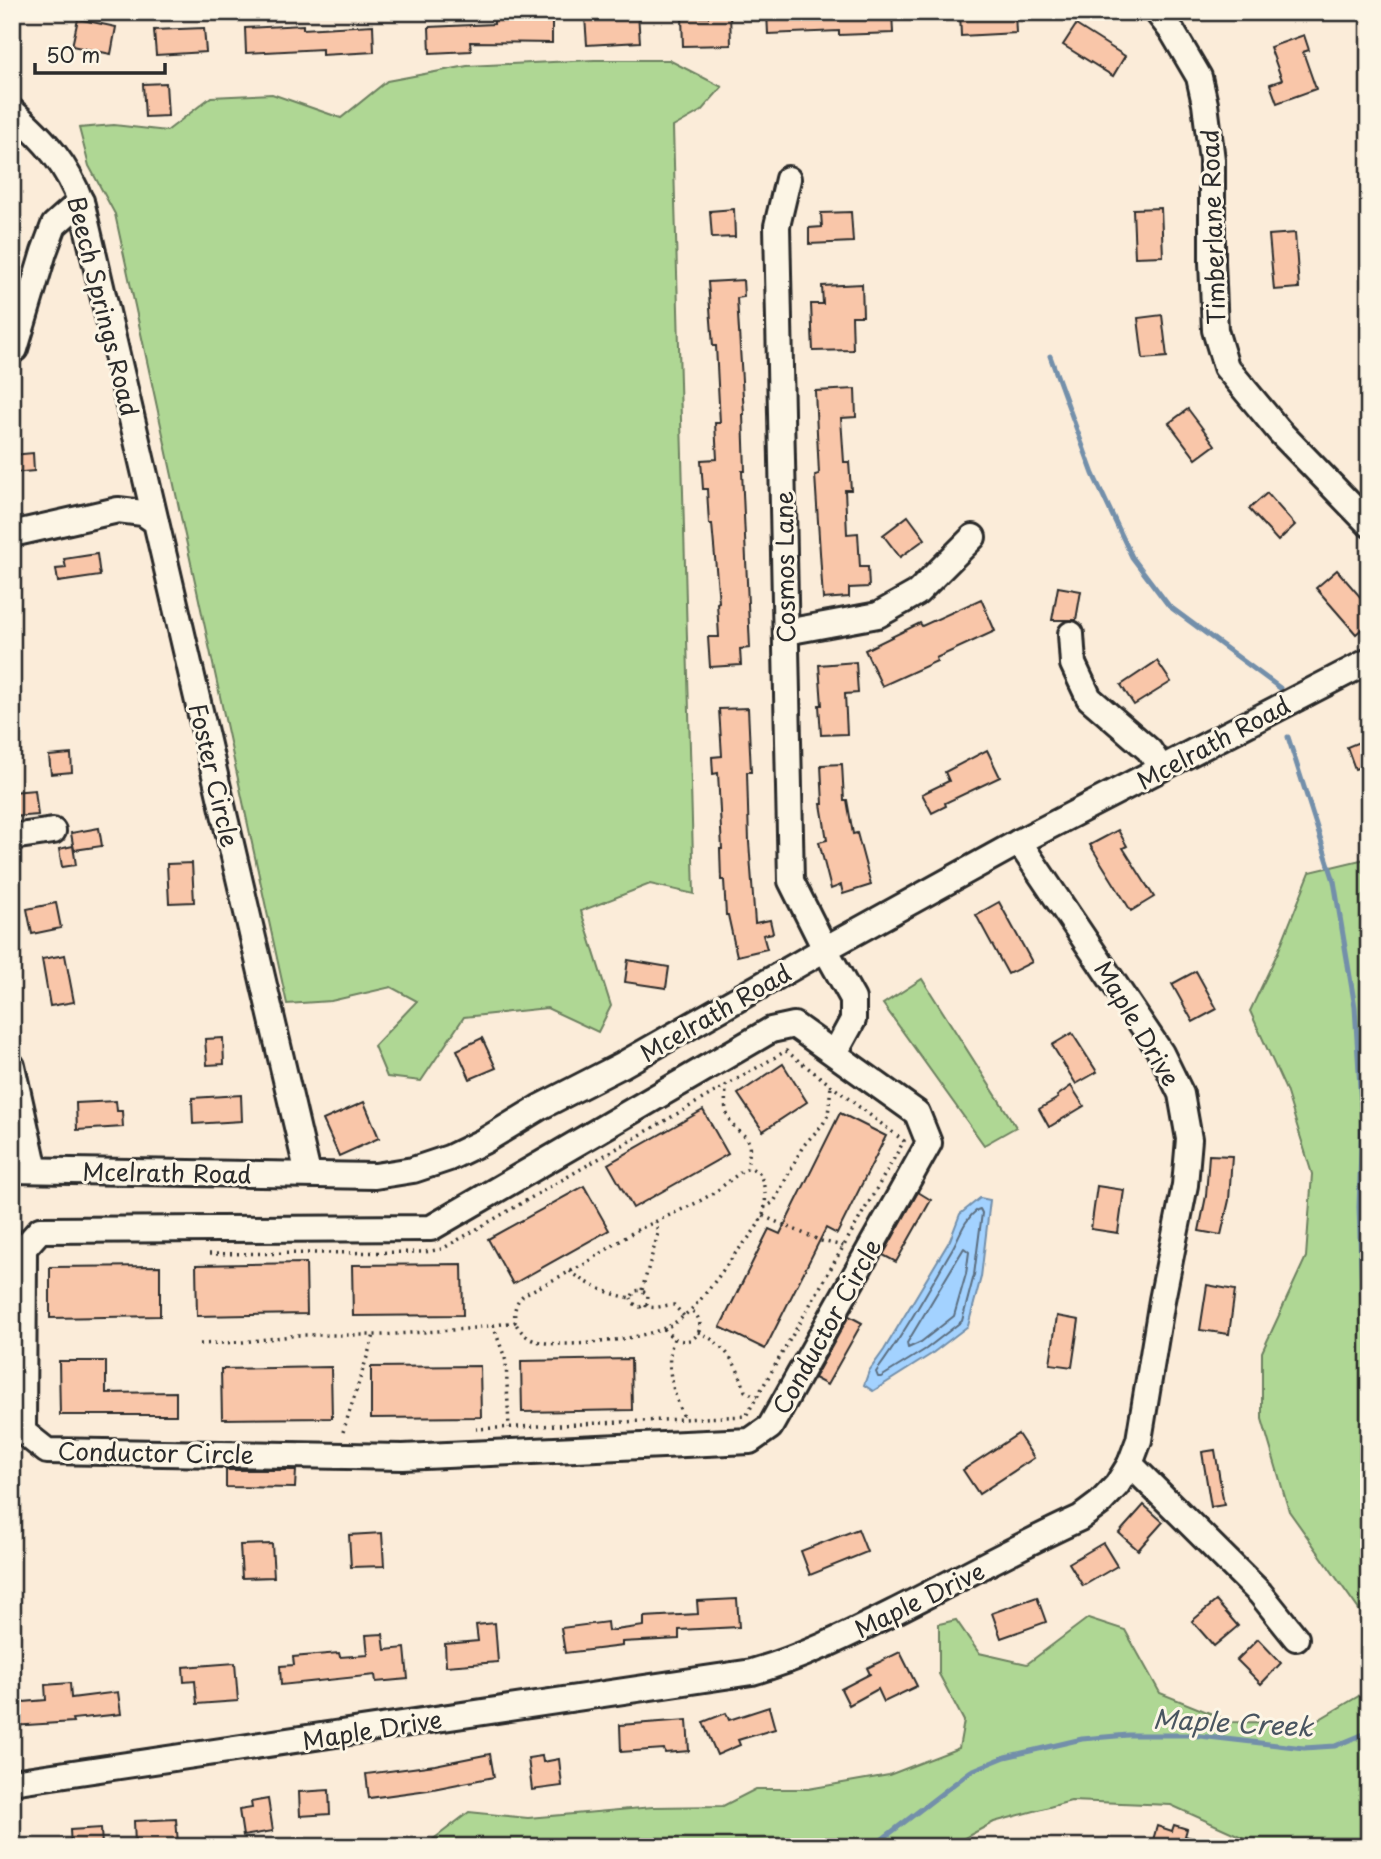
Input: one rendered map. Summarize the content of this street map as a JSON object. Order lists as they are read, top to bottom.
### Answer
{
  "streets": {
    "street": [
      "Timberlane Road",
      "Beech Springs Road",
      "Cosmos Lane",
      "Mcelrath Road",
      "Foster Circle",
      "Maple Drive",
      "Conductor Circle"
    ]
  },
  "crossings": [
    ["Beech Springs Road", "Foster Circle"],
    ["Cosmos Lane", "Mcelrath Road"],
    ["Mcelrath Road", "Foster Circle"],
    ["Mcelrath Road", "Maple Drive"]
  ],
  "water": ["Maple Creek"],
  "scale_bar": "50 m"
}
